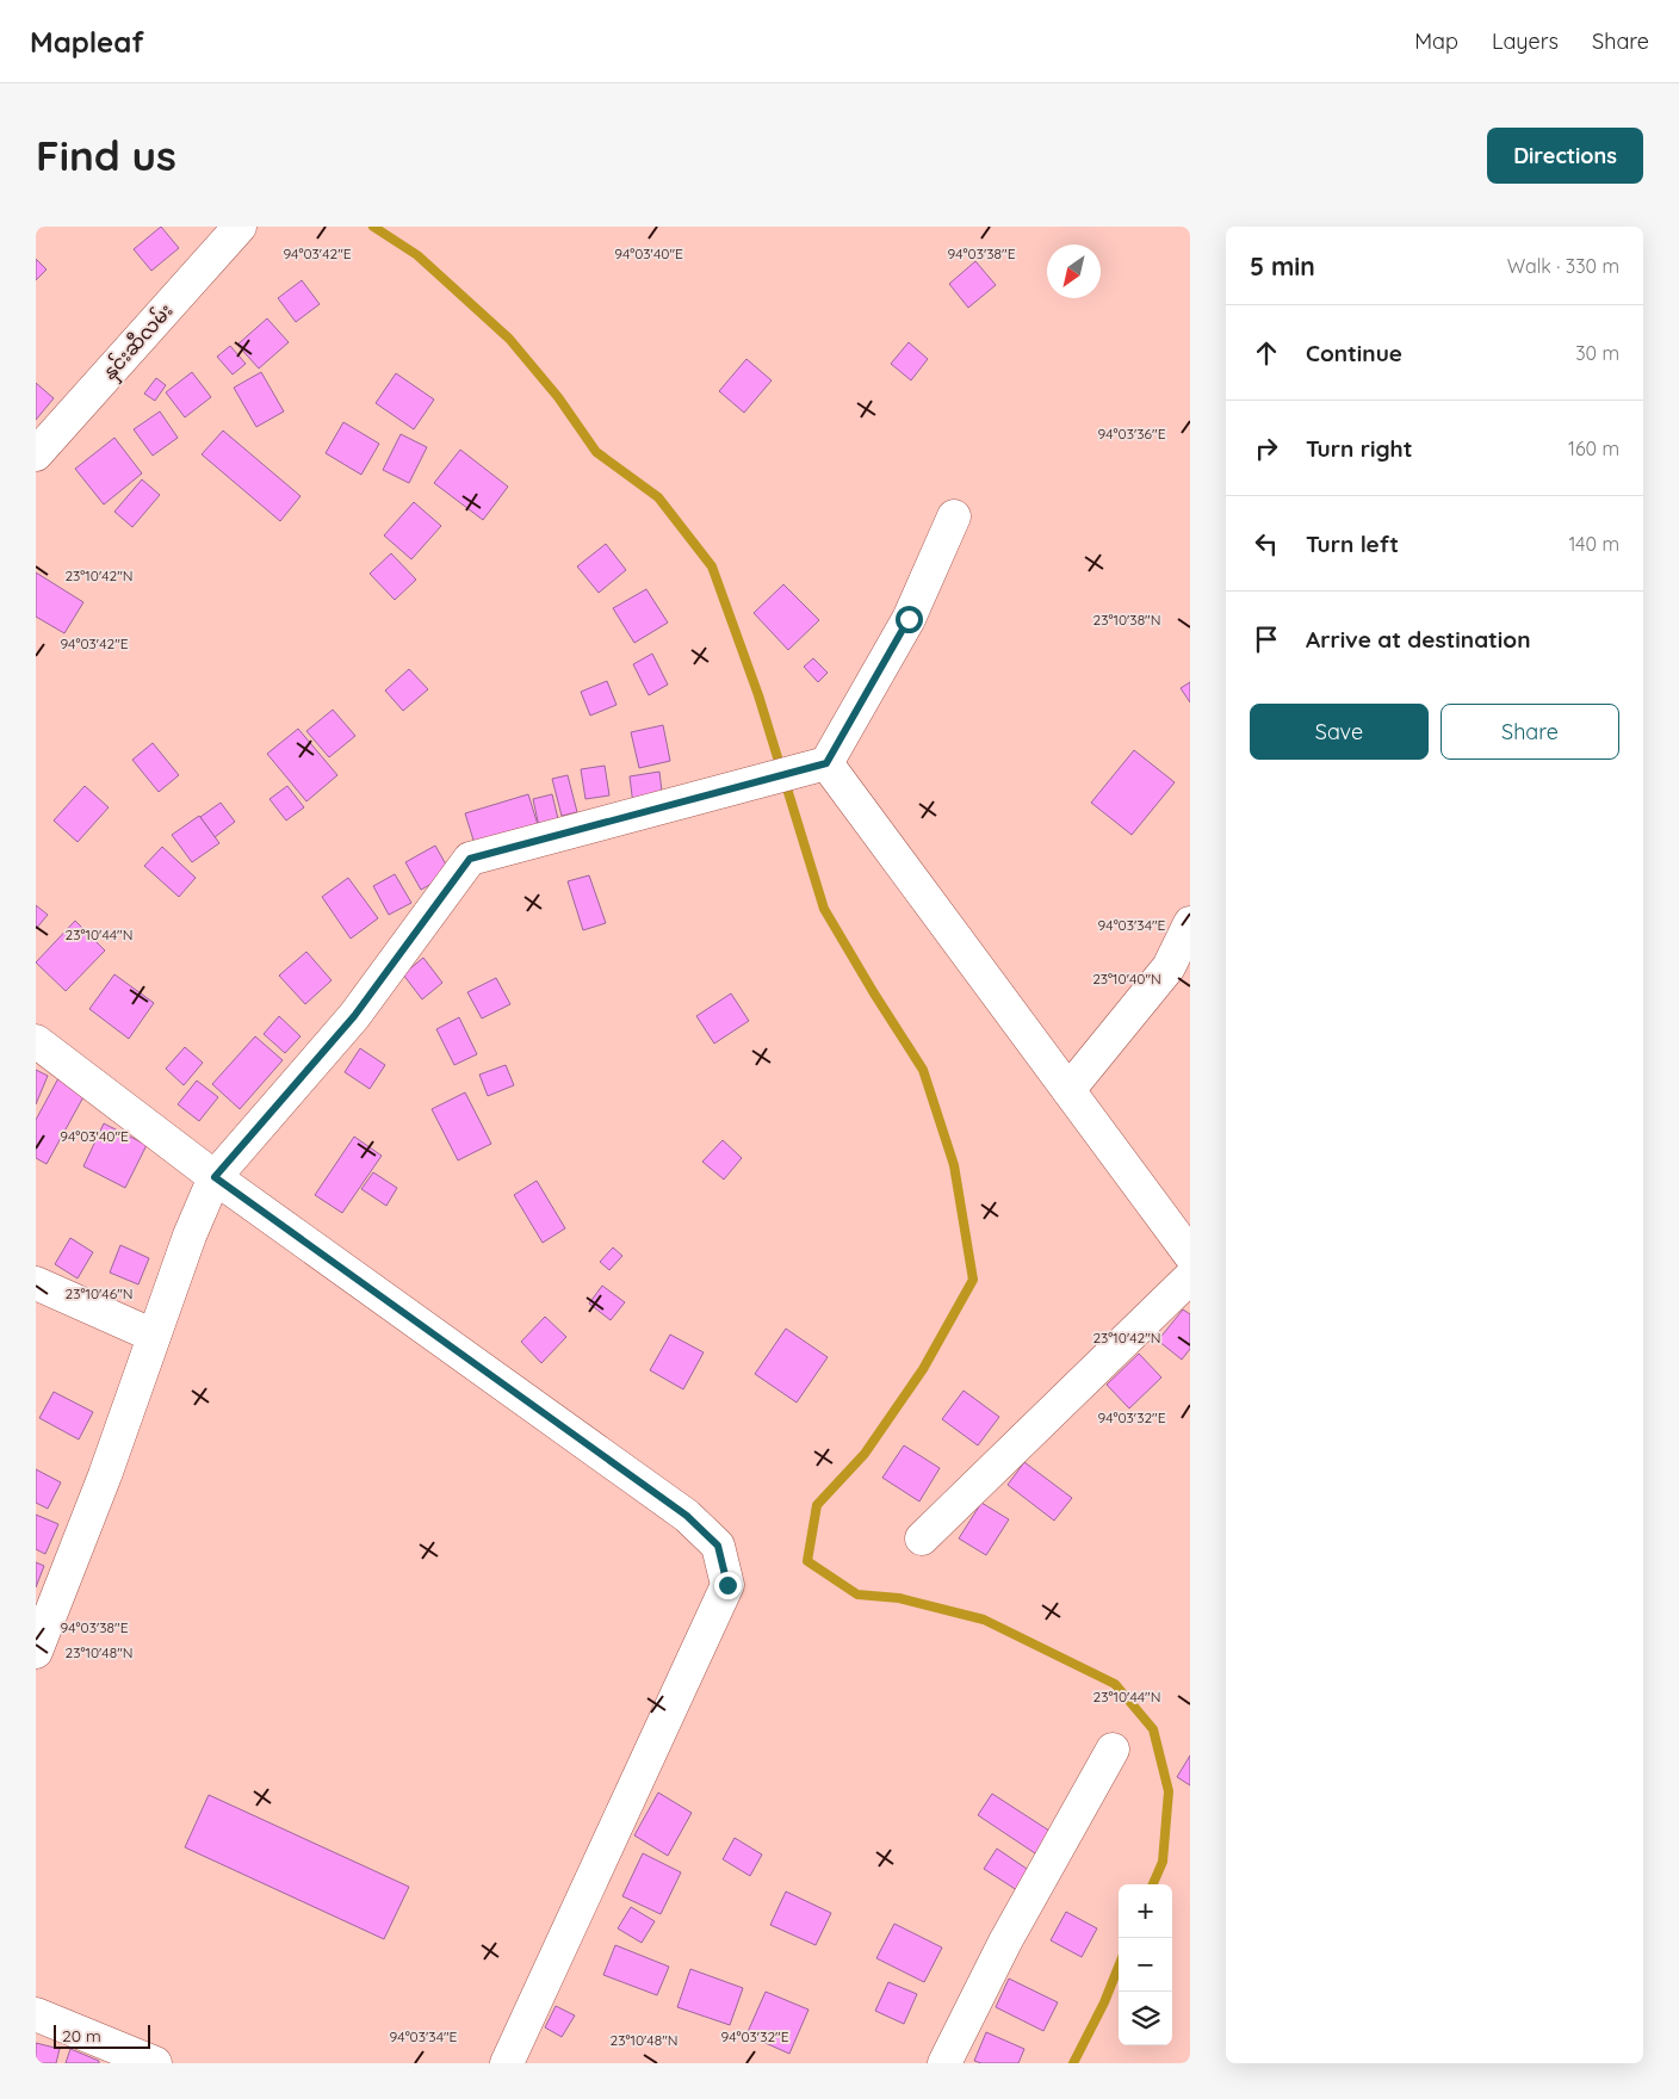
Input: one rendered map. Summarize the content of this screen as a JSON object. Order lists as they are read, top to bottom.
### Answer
{
  "streets": {
    "street": ["နှင်းဆီလမ်း"]
  },
  "scale_bar": "20 m",
  "north": "bottom left",
  "page": {
    "header": "Mapleaf",
    "nav": ["Map", "Layers", "Share"],
    "buttons": [
      "Directions",
      ["Save", "Share"]
    ],
    "title": "Find us",
    "heading": ["5 min", "Walk · 330 m"],
    "list": [
      ["Continue", "30 m"],
      ["Turn right", "160 m"],
      ["Turn left", "140 m"],
      "Arrive at destination"
    ],
    "map_buttons": ["+", "−"],
    "scale": "20 m"
  },
  "coordinates": [
    "94°03'42\"E",
    "94°03'40\"E",
    "94°03'38\"E",
    "94°03'36\"E",
    "23°10'42\"N",
    "23°10'38\"N",
    "94°03'34\"E",
    "23°10'44\"N",
    "23°10'40\"N",
    "23°10'46\"N",
    "94°03'32\"E",
    "23°10'48\"N"
  ]
}
